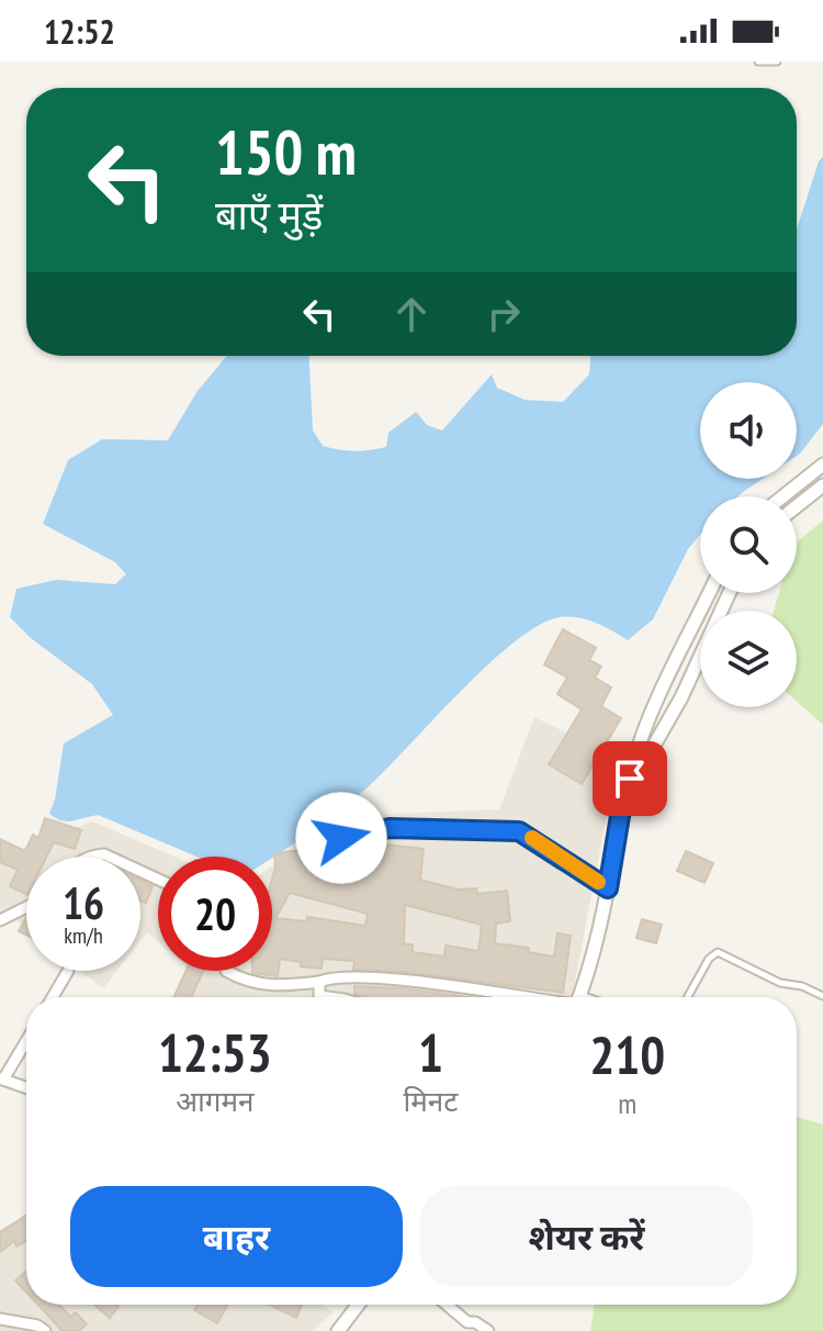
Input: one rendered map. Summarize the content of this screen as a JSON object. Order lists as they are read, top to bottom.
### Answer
{
  "page": {
    "status": "12:52",
    "turn": ["150 m", "बाएँ मुड़ें"],
    "speed": "16 km/h",
    "limit": "20",
    "eta": [
      "12:53",
      "आगमन",
      "1",
      "मिनट",
      "210",
      "m"
    ],
    "buttons": ["बाहर", "शेयर करें"]
  }
}
